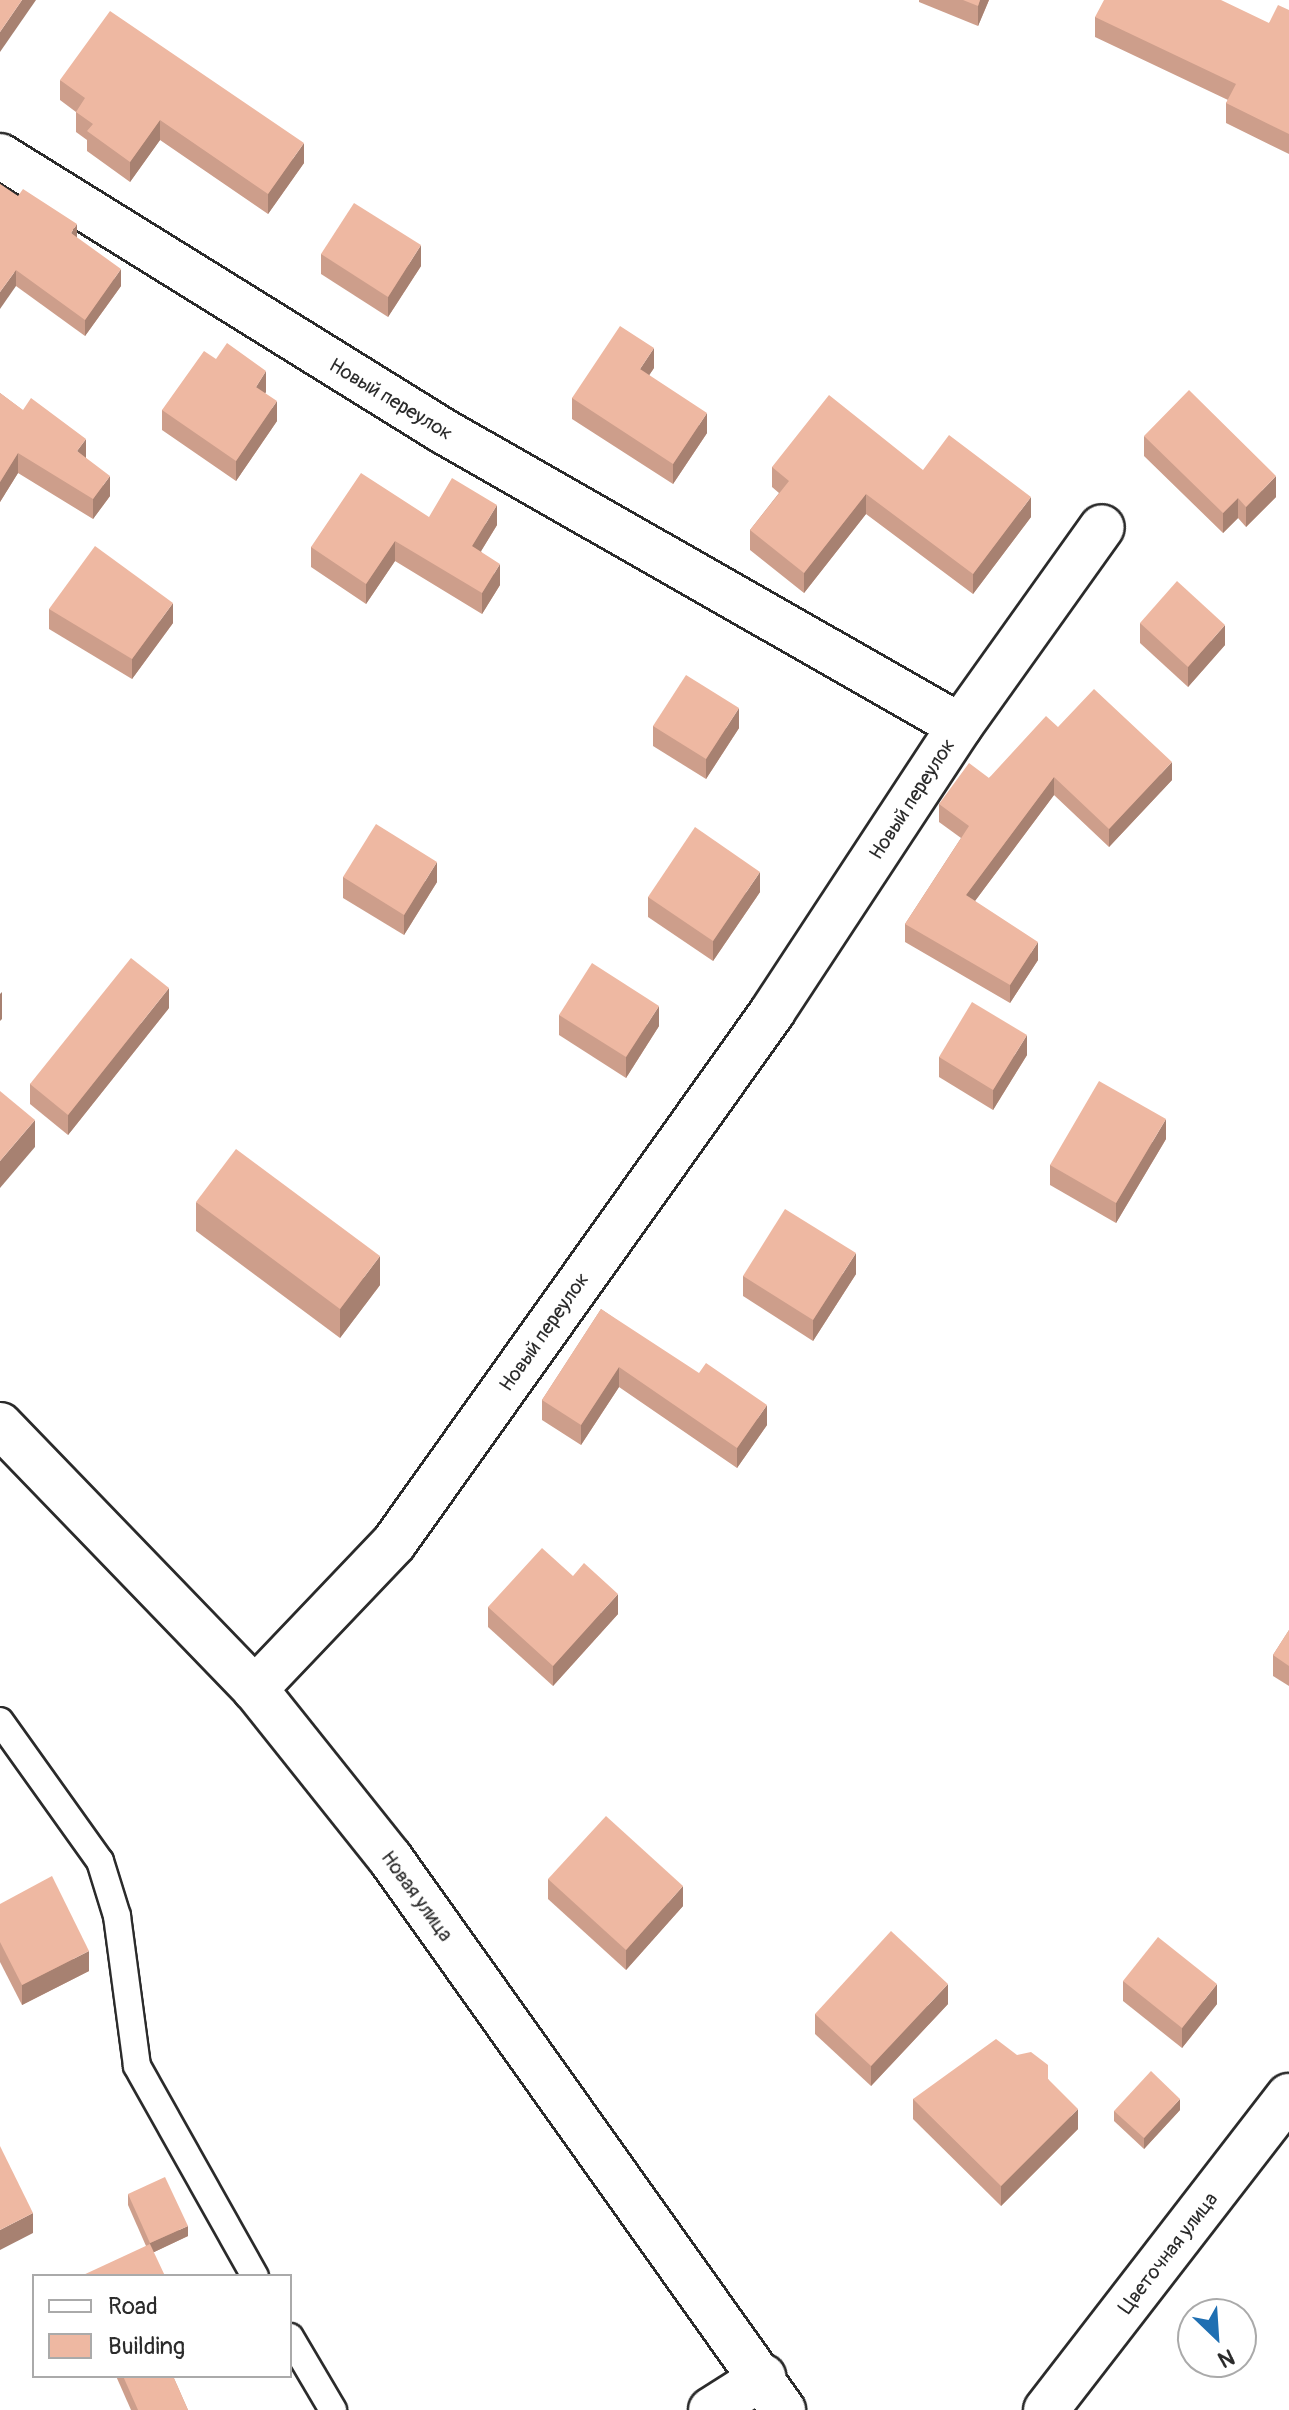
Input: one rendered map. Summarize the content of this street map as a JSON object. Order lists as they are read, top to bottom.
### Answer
{
  "streets": {
    "street": ["Новый переулок", "Новая улица", "Цветочная улица"]
  },
  "crossings": [
    ["Новый переулок", "Новая улица"]
  ],
  "legend": ["Road", "Building"],
  "north": "bottom right"
}
